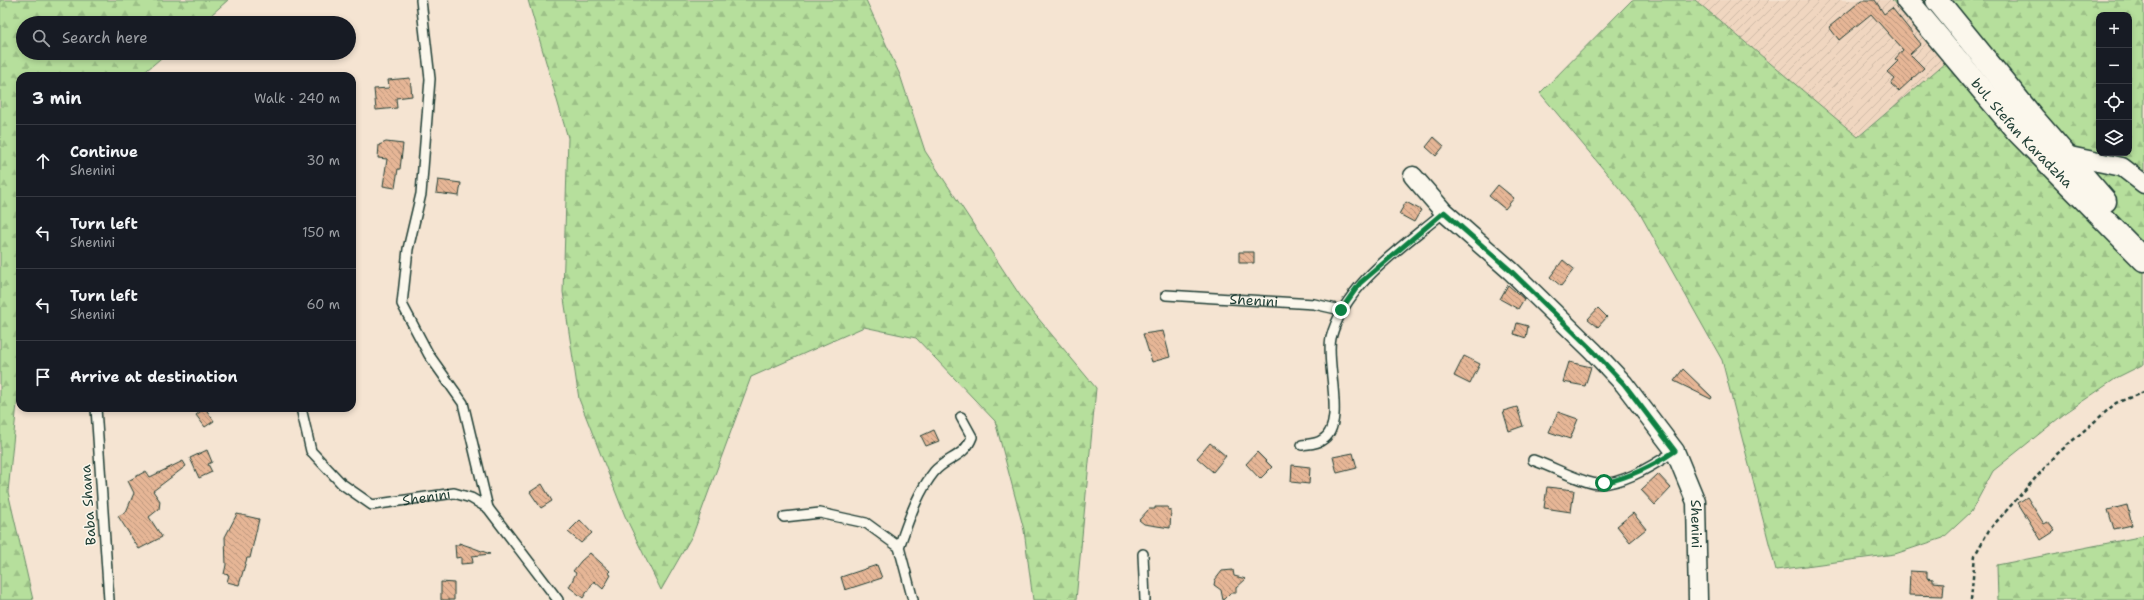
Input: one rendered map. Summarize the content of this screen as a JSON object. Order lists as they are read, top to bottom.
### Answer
{
  "streets": {
    "main road": ["bul. Stefan Karadzha"],
    "street": ["Shenini"],
    "lane": ["Baba Shana"]
  },
  "page": {
    "map_buttons": ["+", "−"],
    "search": "Search here",
    "heading": ["3 min", "Walk · 240 m"],
    "list": [
      ["Continue", "Shenini", "30 m"],
      ["Turn left", "Shenini", "150 m"],
      ["Turn left", "Shenini", "60 m"],
      "Arrive at destination"
    ]
  }
}
